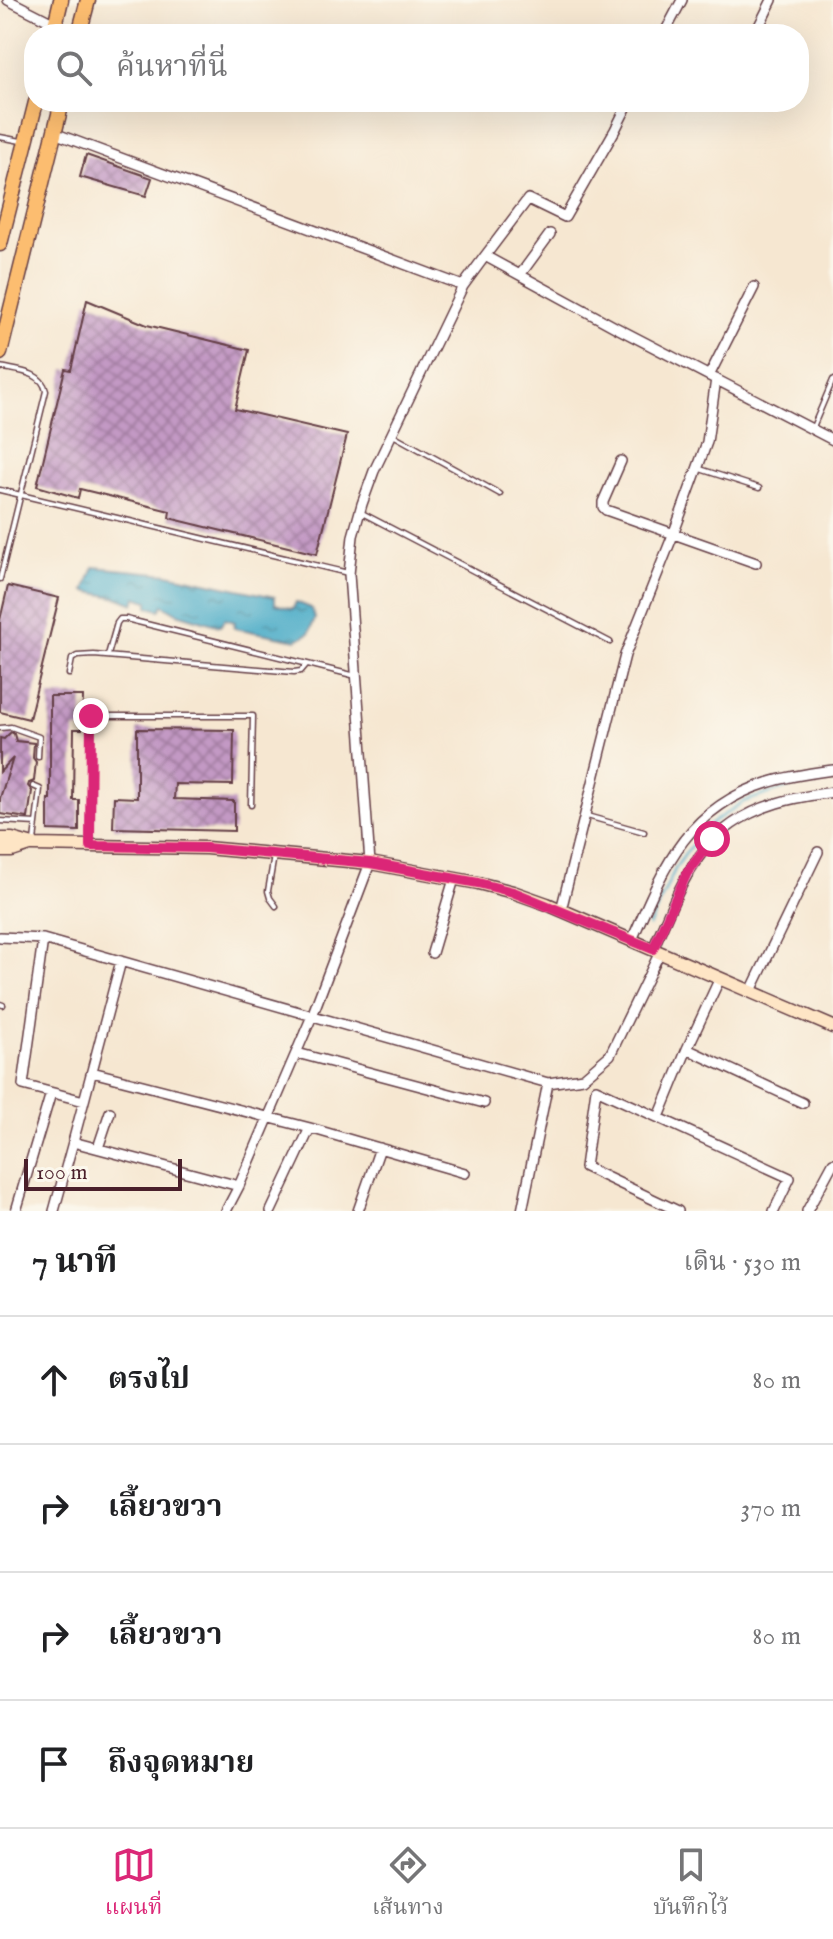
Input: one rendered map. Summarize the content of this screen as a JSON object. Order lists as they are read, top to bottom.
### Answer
{
  "scale_bar": "100 m",
  "page": {
    "search": "ค้นหาที่นี่",
    "scale": "100 m",
    "heading": ["7 นาที", "เดิน · 530 m"],
    "list": [
      ["ตรงไป", "80 m"],
      ["เลี้ยวขวา", "370 m"],
      ["เลี้ยวขวา", "80 m"],
      "ถึงจุดหมาย"
    ],
    "nav": ["แผนที่", "เส้นทาง", "บันทึกไว้"]
  }
}
